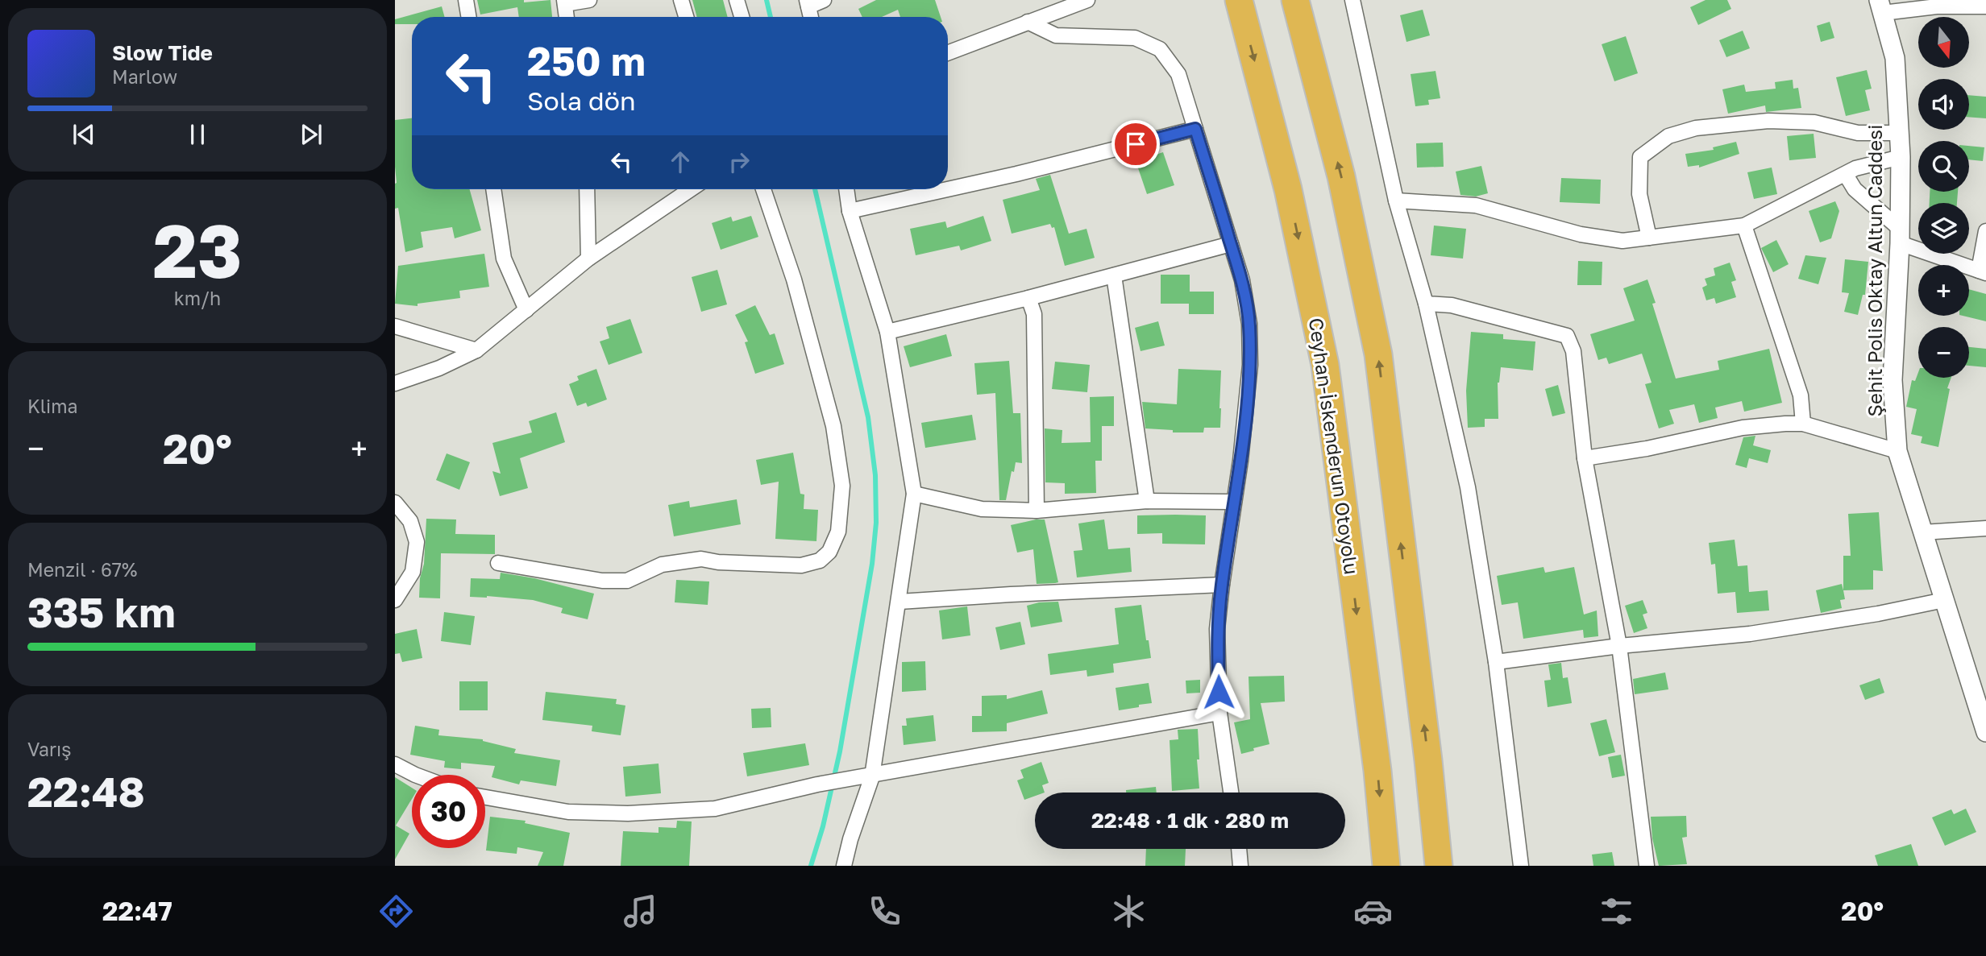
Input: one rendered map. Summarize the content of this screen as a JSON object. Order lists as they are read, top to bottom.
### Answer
{
  "streets": {
    "highway": ["Ceyhan-İskenderun Otoyolu"],
    "street": ["Şehit Polis Oktay Altun Caddesi"]
  },
  "north": "bottom",
  "page": {
    "map_buttons": ["+", "−"],
    "turn": ["250 m", "Sola dön"],
    "song": ["Slow Tide", "Marlow"],
    "tile": [
      ["23", "km/h"],
      "Klima",
      ["Menzil · 67%", "335 km"],
      ["Varış", "22:48"]
    ],
    "heat": ["−", "20°", "+"],
    "limit": "30",
    "trip": "22:48 · 1 dk · 280 m",
    "tabs": ["22:47", "20°"]
  }
}
